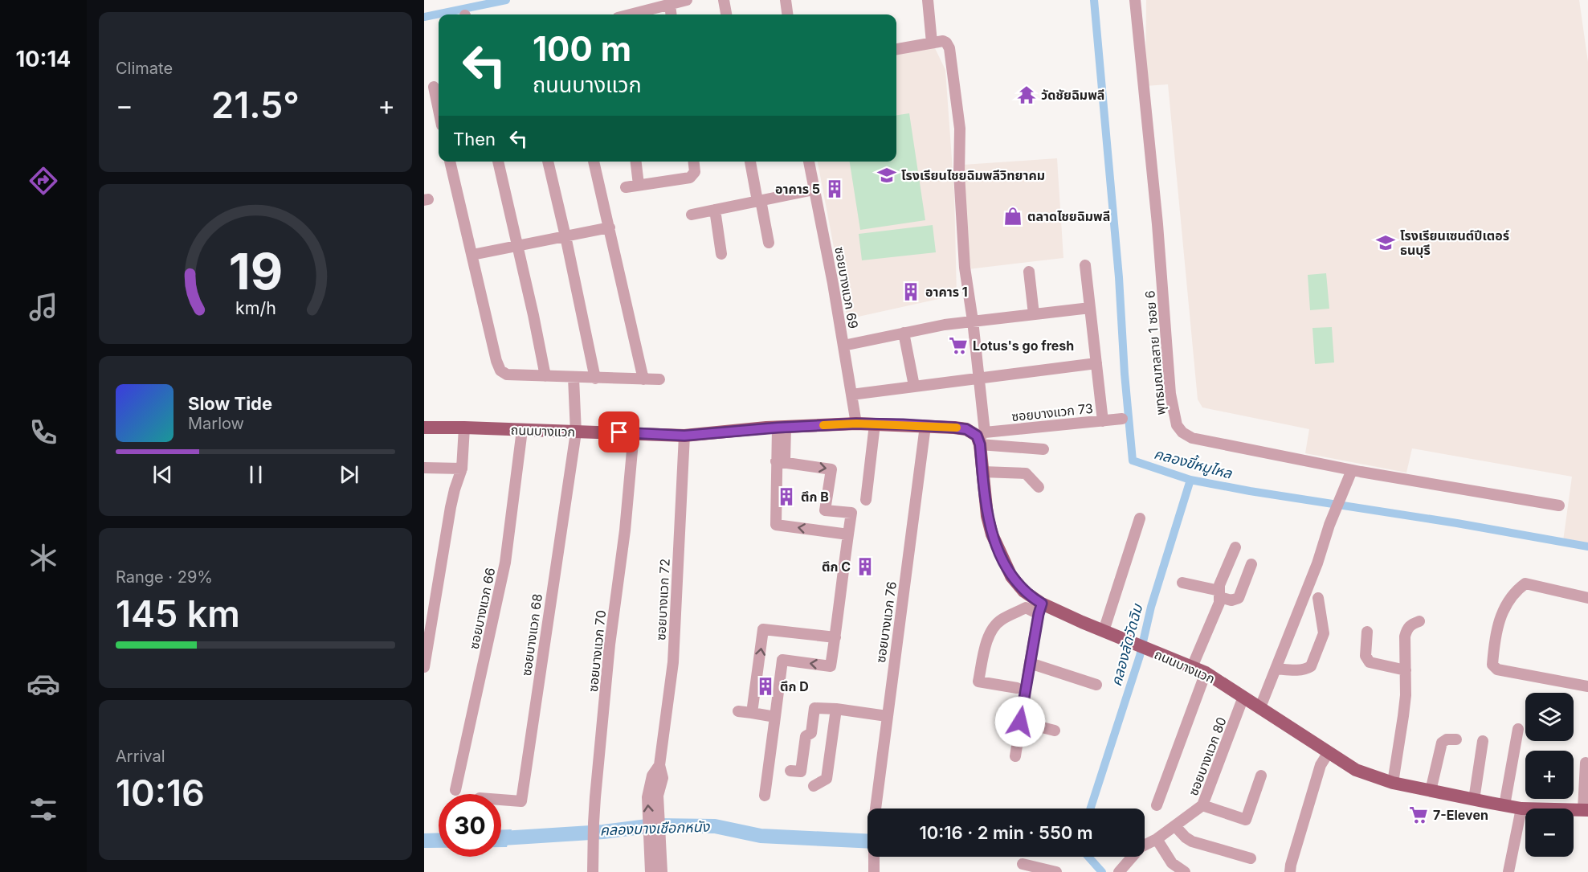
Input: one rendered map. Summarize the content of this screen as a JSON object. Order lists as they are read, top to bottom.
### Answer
{
  "streets": {
    "main road": ["ถนนบางแวก"],
    "street": [
      "ซอยบางแวก 69",
      "พุทธมณฑลสาย 1 ซอย 6",
      "ซอยบางแวก 73",
      "ซอยบางแวก 72",
      "ซอยบางแวก 66",
      "ซอยบางแวก 76",
      "ซอยบางแวก 68",
      "ซอยบางแวก 70",
      "ซอยบางแวก 80"
    ]
  },
  "crossings": [
    ["ซอยบางแวก 69", "ถนนบางแวก"],
    ["ซอยบางแวก 73", "ถนนบางแวก"],
    ["ถนนบางแวก", "ซอยบางแวก 72"],
    ["ถนนบางแวก", "ซอยบางแวก 66"],
    ["ถนนบางแวก", "ซอยบางแวก 76"],
    ["ถนนบางแวก", "ซอยบางแวก 68"],
    ["ถนนบางแวก", "ซอยบางแวก 70"],
    ["ถนนบางแวก", "ซอยบางแวก 80"]
  ],
  "water": ["คลองขี้หมูไหล", "คลองลัดวัดฉิม", "คลองบางเชือกหนัง"],
  "places": {
    "temple": ["วัดชัยฉิมพลี"],
    "school or university": ["โรงเรียนไชยฉิมพลีวิทยาคม", "โรงเรียนเซนต์ปีเตอร์ ธนบุรี"],
    "building": [
      "อาคาร 5",
      "อาคาร 1",
      "ตึก B",
      "ตึก C",
      "ตึก D"
    ],
    "shop": ["ตลาดไชยฉิมพลี"],
    "supermarket": ["Lotus's go fresh", "7-Eleven"]
  },
  "page": {
    "tabs": "10:14",
    "tile": [
      "Climate",
      ["Range · 29%", "145 km"],
      ["Arrival", "10:16"]
    ],
    "turn": ["100 m", "ถนนบางแวก"],
    "heat": ["−", "21.5°", "+"],
    "then": "Then",
    "song": ["Slow Tide", "Marlow"],
    "map_buttons": ["+", "−"],
    "limit": "30",
    "trip": "10:16 · 2 min · 550 m",
    "gauge": ["19", "km/h"]
  }
}
